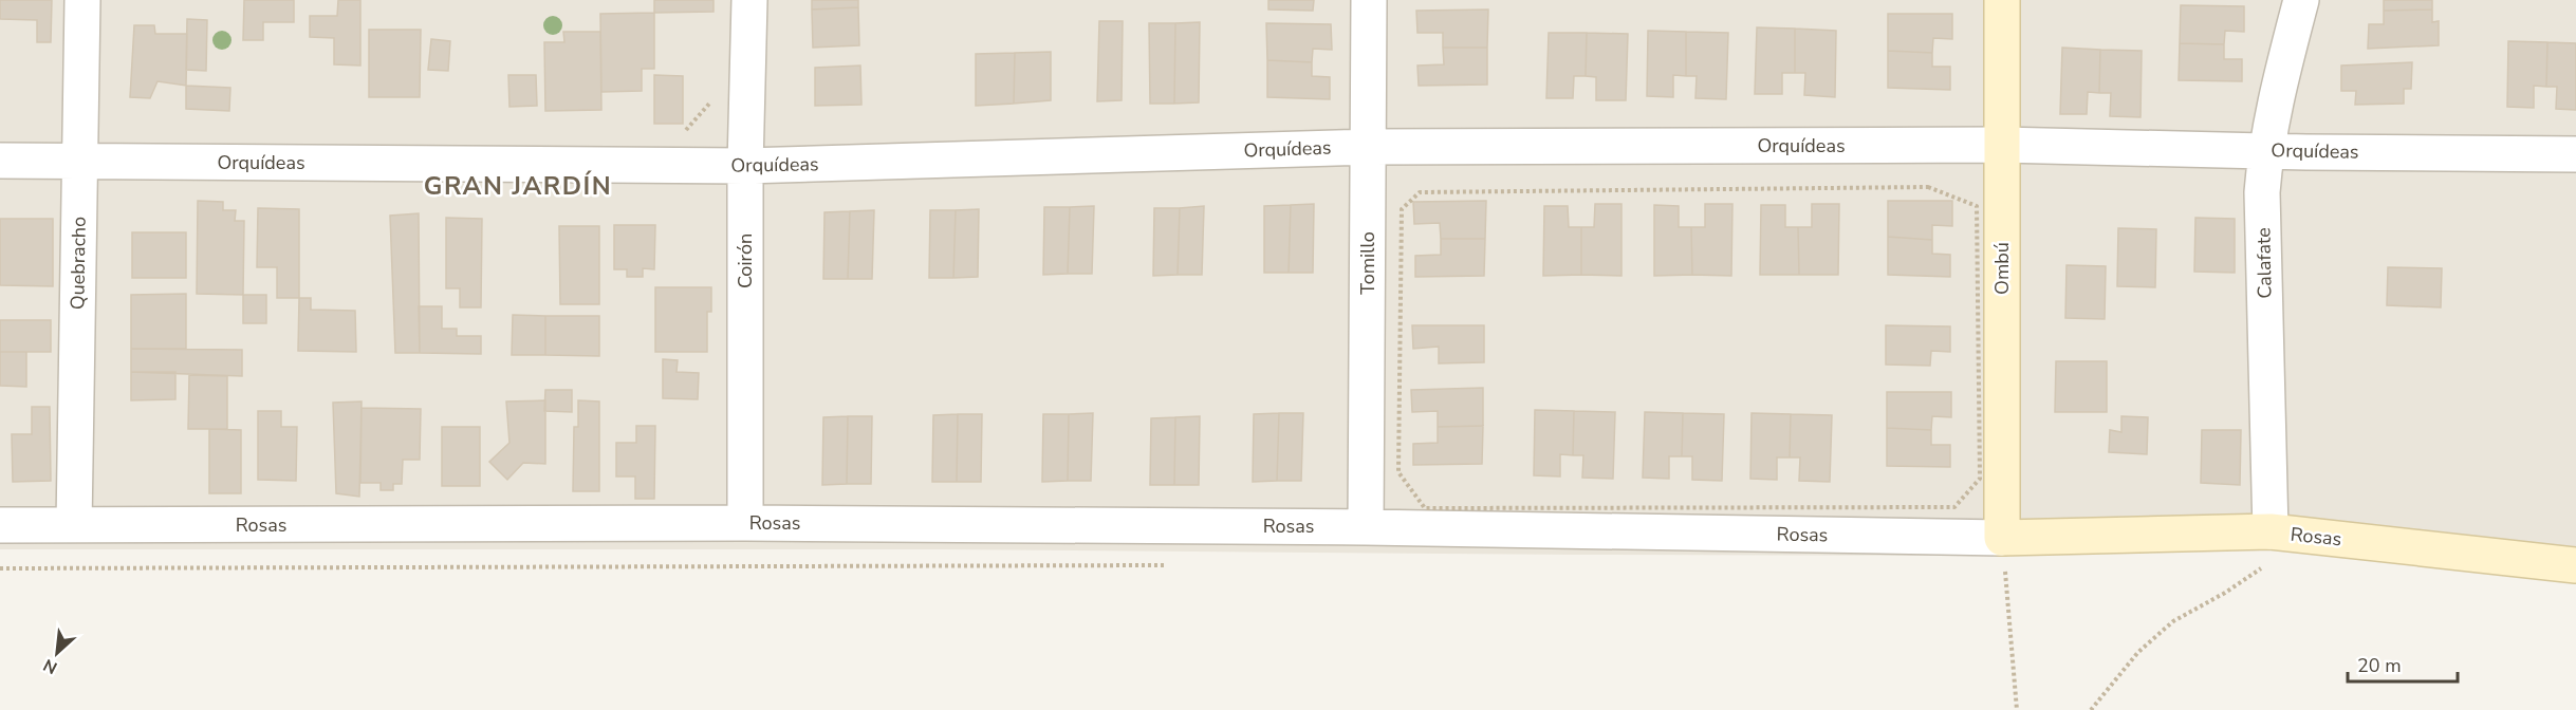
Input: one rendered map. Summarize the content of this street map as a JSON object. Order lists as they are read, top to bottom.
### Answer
{
  "streets": {
    "street": [
      "Orquídeas",
      "Coirón",
      "Quebracho",
      "Tomillo",
      "Calafate",
      "Ombú",
      "Rosas"
    ]
  },
  "crossings": [
    ["Orquídeas", "Coirón"],
    ["Orquídeas", "Quebracho"],
    ["Orquídeas", "Tomillo"],
    ["Orquídeas", "Calafate"],
    ["Orquídeas", "Ombú"],
    ["Coirón", "Rosas"],
    ["Quebracho", "Rosas"],
    ["Tomillo", "Rosas"],
    ["Calafate", "Rosas"],
    ["Ombú", "Rosas"]
  ],
  "districts": ["GRAN JARDÍN"],
  "scale_bar": "20 m",
  "north": "bottom left"
}
